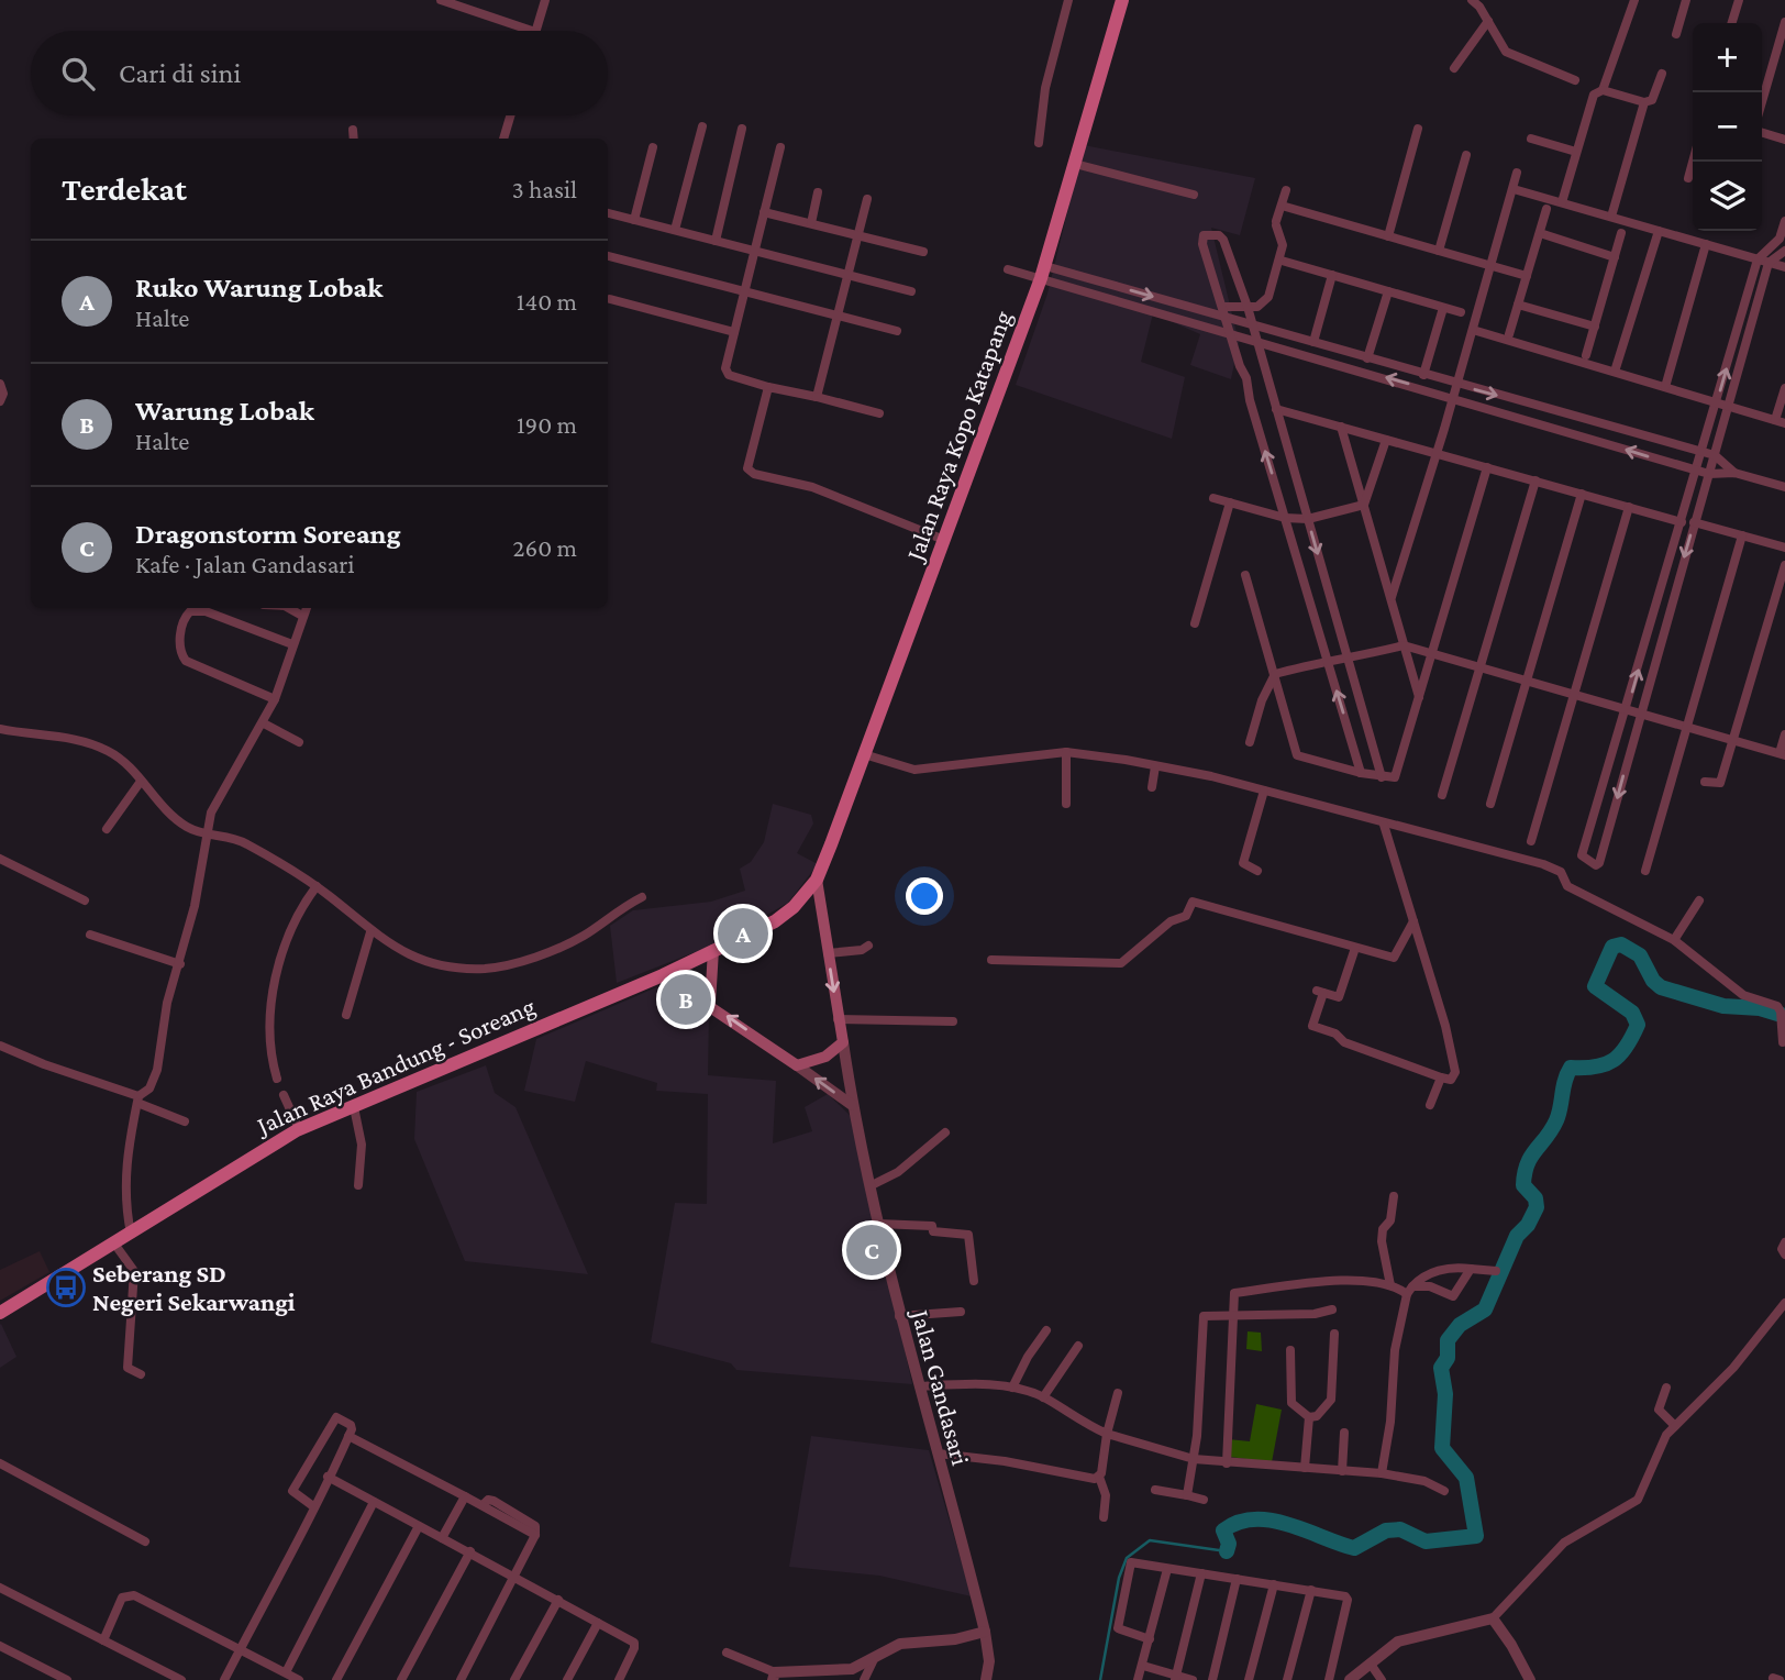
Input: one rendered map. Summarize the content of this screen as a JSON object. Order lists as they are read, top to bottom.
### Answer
{
  "streets": {
    "main road": ["Jalan Raya Kopo Katapang", "Jalan Raya Bandung - Soreang"],
    "street": ["Jalan Gandasari"]
  },
  "crossings": [
    ["Jalan Raya Kopo Katapang", "Jalan Raya Bandung - Soreang"]
  ],
  "places": {
    "bus stop": ["Seberang SD Negeri Sekarwangi"]
  },
  "page": {
    "map_buttons": ["+", "−"],
    "search": "Cari di sini",
    "heading": ["Terdekat", "3 hasil"],
    "list": [
      {
        "mark": "A",
        "name": "Ruko Warung Lobak",
        "note": "Halte",
        "value": "140 m"
      },
      {
        "mark": "B",
        "name": "Warung Lobak",
        "note": "Halte",
        "value": "190 m"
      },
      {
        "mark": "C",
        "name": "Dragonstorm Soreang",
        "note": "Kafe · Jalan Gandasari",
        "value": "260 m"
      }
    ],
    "pins": ["A", "B", "C"]
  }
}
